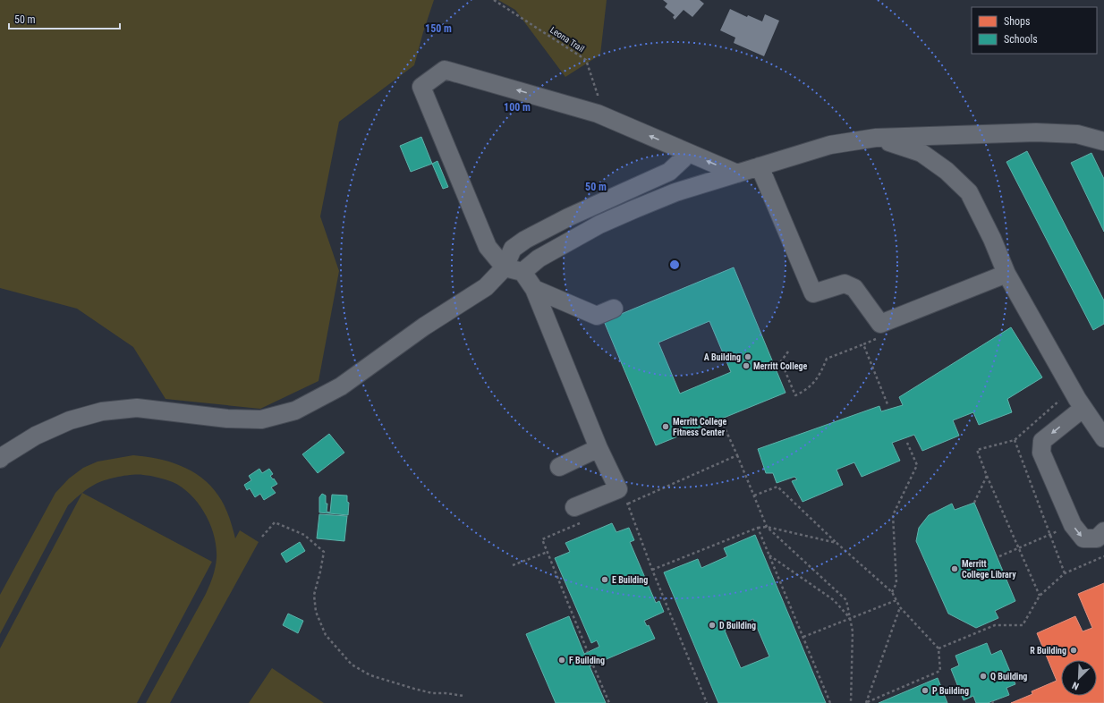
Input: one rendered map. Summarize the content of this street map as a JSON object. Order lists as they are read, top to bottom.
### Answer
{
  "streets": {
    "path": ["Leona Trail"]
  },
  "places": [
    "A Building",
    "Merritt College",
    "Merritt College Fitness Center",
    "Merritt College Library",
    "E Building",
    "D Building",
    "R Building",
    "F Building",
    "Q Building",
    "P Building"
  ],
  "legend": ["Shops", "Schools"],
  "scale_bar": "50 m",
  "north": "bottom left",
  "rings": ["150 m", "100 m", "50 m"]
}
